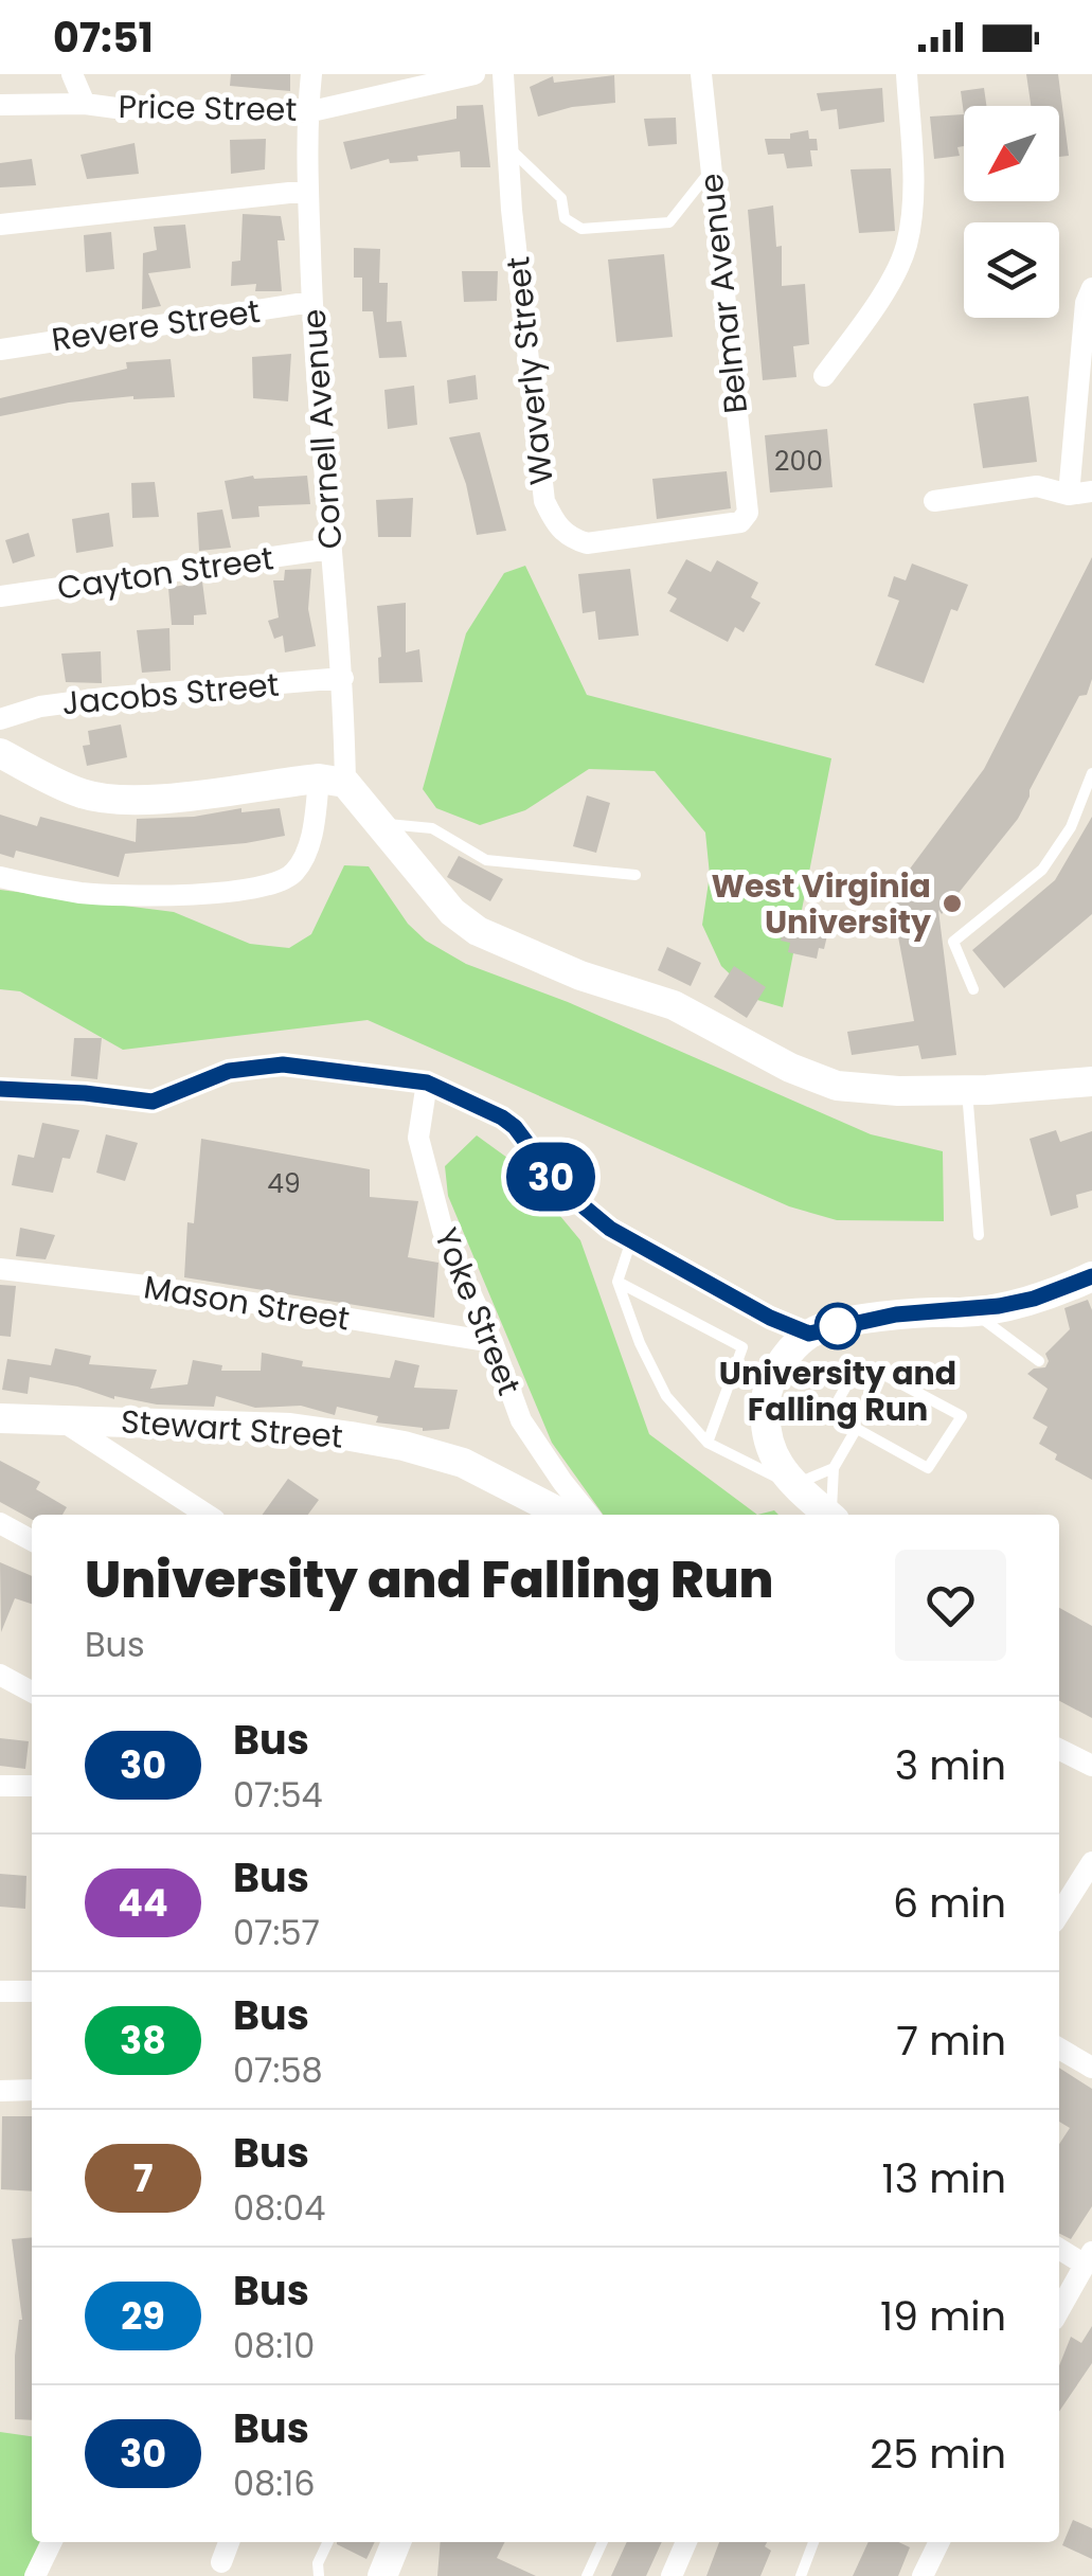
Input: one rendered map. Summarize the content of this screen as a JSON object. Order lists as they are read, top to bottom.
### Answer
{
  "streets": {
    "street": [
      "Price Street",
      "Belmar Avenue",
      "Revere Street",
      "Waverly Street",
      "Cornell Avenue",
      "Cayton Street",
      "Jacobs Street",
      "Mason Street",
      "Yoke Street",
      "Stewart Street"
    ]
  },
  "crossings": [
    ["Price Street", "Cornell Avenue"],
    ["Belmar Avenue", "Waverly Street"],
    ["Revere Street", "Cornell Avenue"],
    ["Cornell Avenue", "Cayton Street"],
    ["Cornell Avenue", "Jacobs Street"],
    ["Mason Street", "Yoke Street"]
  ],
  "places": ["West Virginia University", "University and Falling Run"],
  "lines": ["bus line 30"],
  "house_numbers": ["200", "49"],
  "north": "bottom left",
  "page": {
    "status": "07:51",
    "on_map": "30",
    "heading": ["University and Falling Run", "Bus"],
    "list": [
      {
        "mark": "30",
        "name": "Bus",
        "note": "07:54",
        "value": "3 min"
      },
      {
        "mark": "44",
        "name": "Bus",
        "note": "07:57",
        "value": "6 min"
      },
      {
        "mark": "38",
        "name": "Bus",
        "note": "07:58",
        "value": "7 min"
      },
      {
        "mark": "7",
        "name": "Bus",
        "note": "08:04",
        "value": "13 min"
      },
      {
        "mark": "29",
        "name": "Bus",
        "note": "08:10",
        "value": "19 min"
      },
      {
        "mark": "30",
        "name": "Bus",
        "note": "08:16",
        "value": "25 min"
      }
    ]
  }
}
